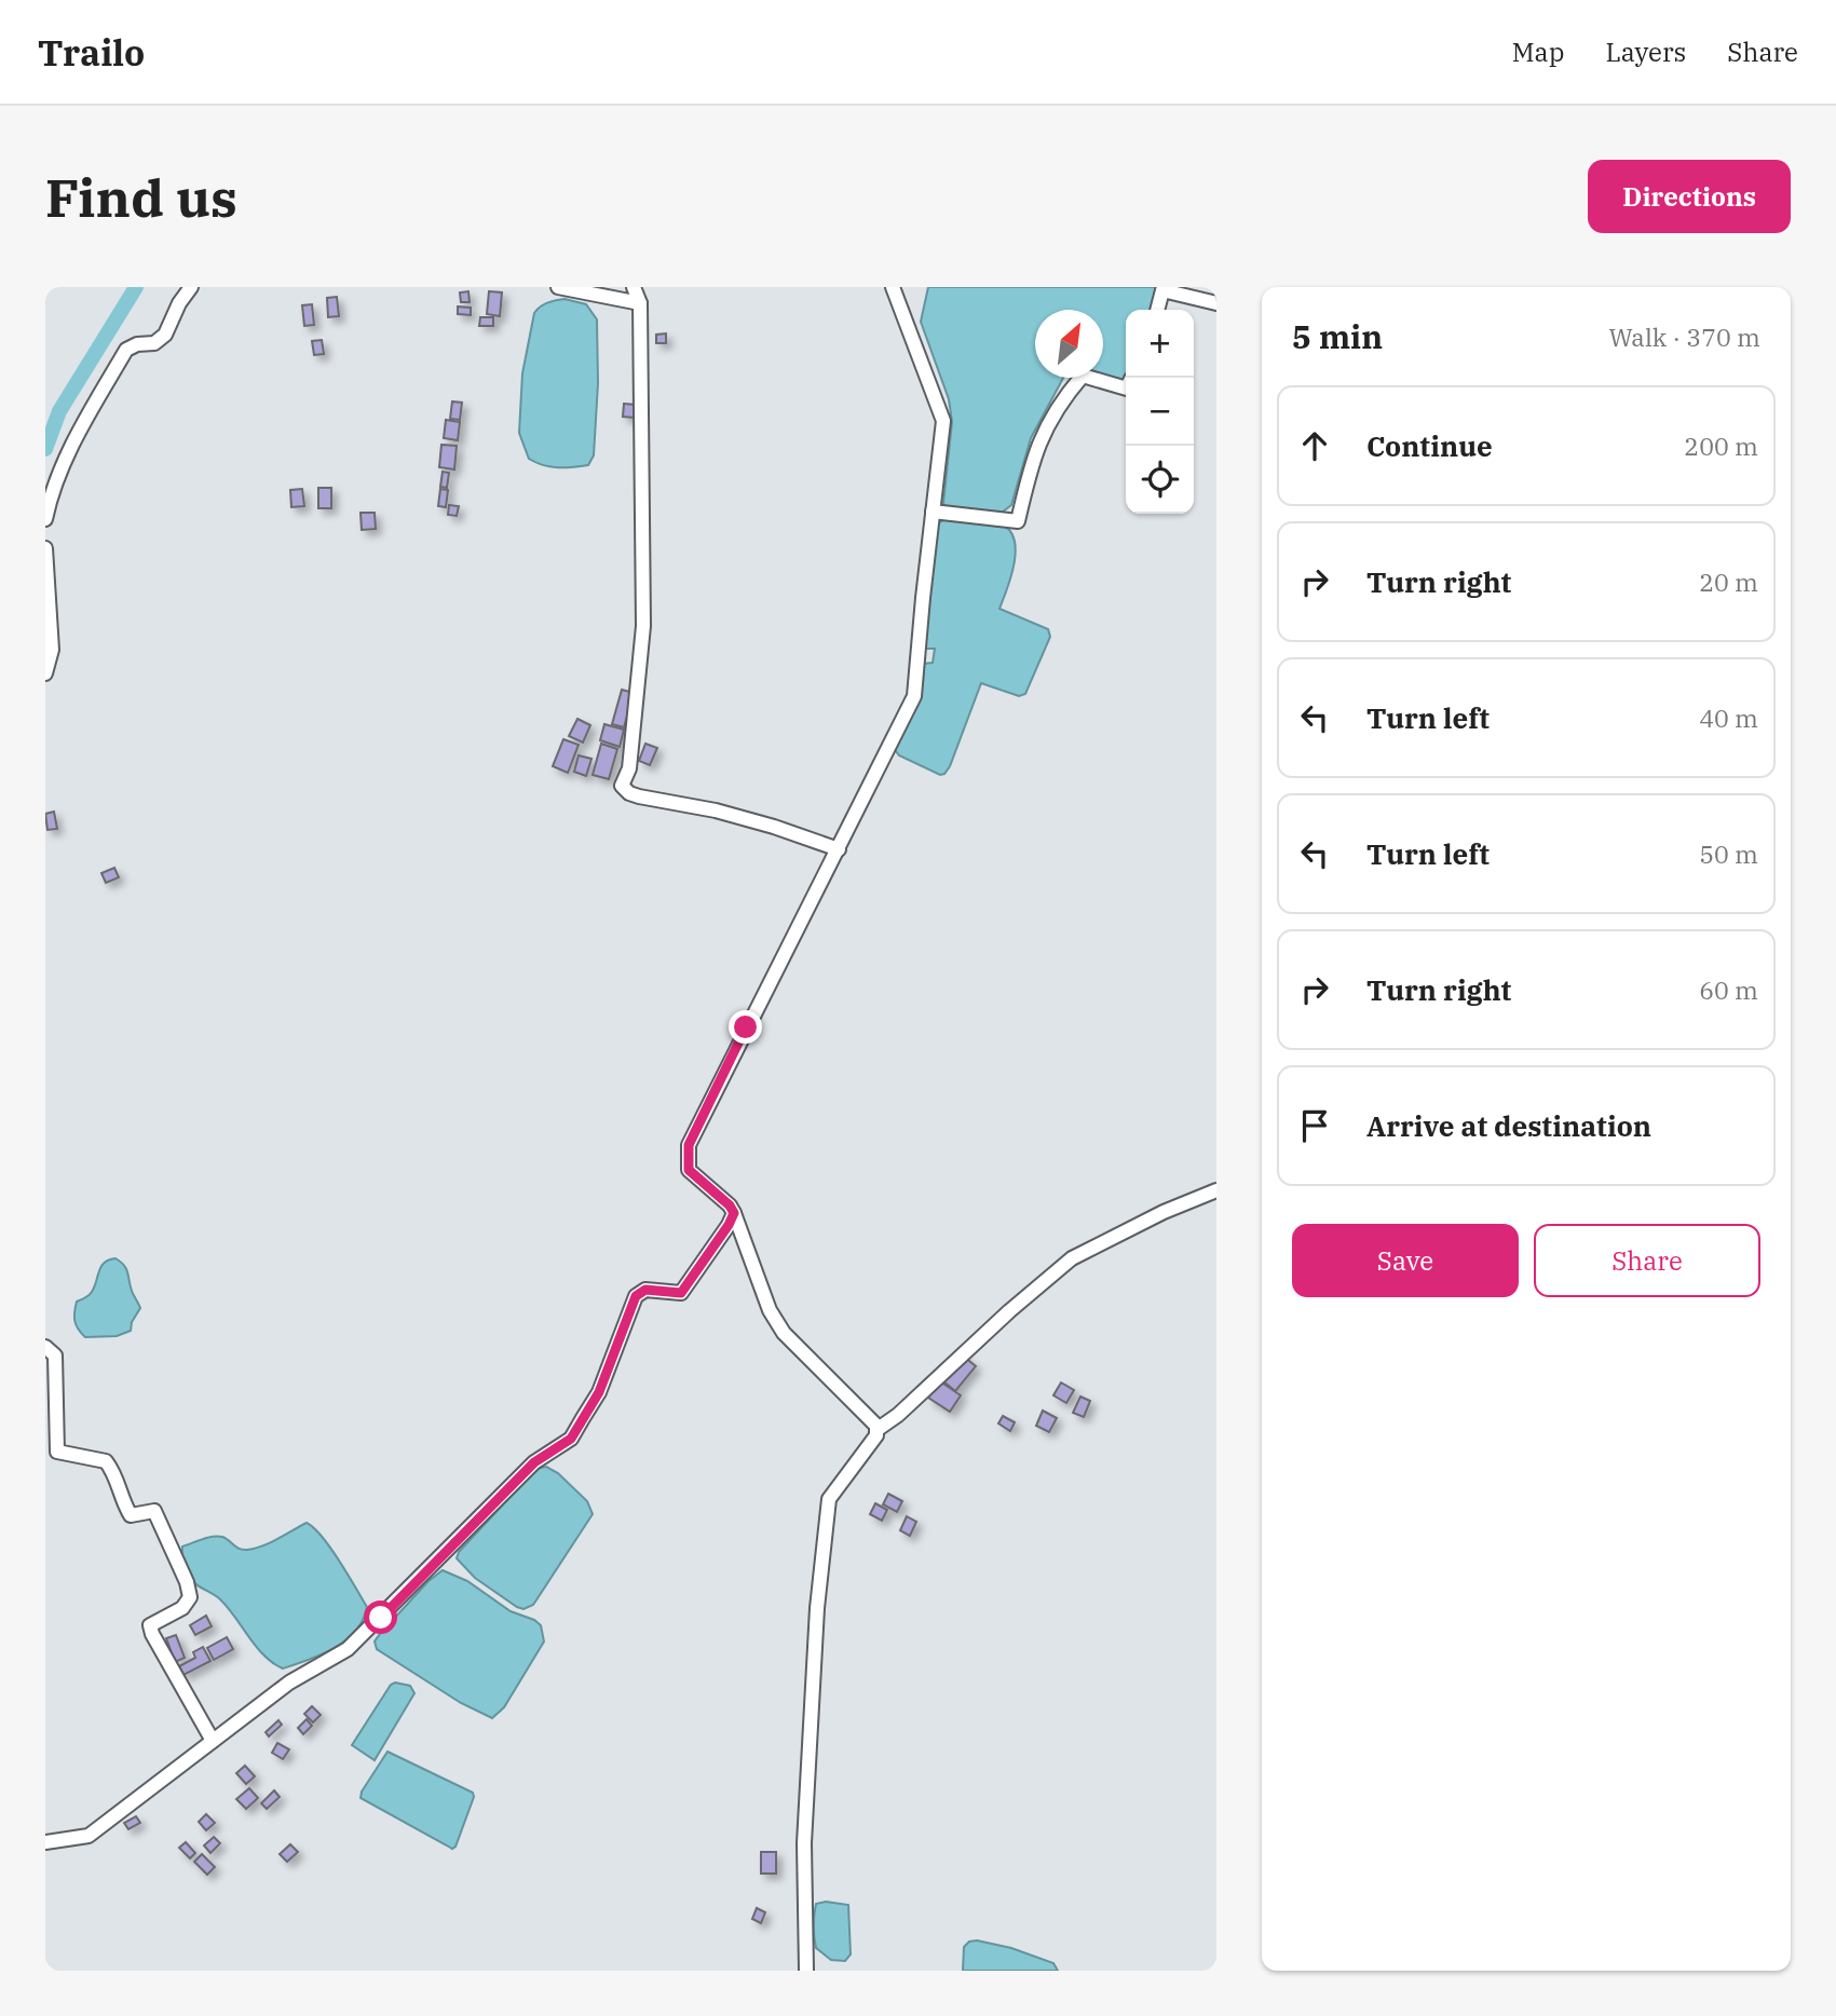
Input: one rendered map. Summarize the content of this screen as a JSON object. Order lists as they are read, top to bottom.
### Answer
{
  "north": "top right",
  "page": {
    "header": "Trailo",
    "nav": ["Map", "Layers", "Share"],
    "buttons": [
      "Directions",
      ["Save", "Share"]
    ],
    "title": "Find us",
    "heading": ["5 min", "Walk · 370 m"],
    "map_buttons": ["+", "−"],
    "list": [
      ["Continue", "200 m"],
      ["Turn right", "20 m"],
      ["Turn left", "40 m"],
      ["Turn left", "50 m"],
      ["Turn right", "60 m"],
      "Arrive at destination"
    ]
  }
}
